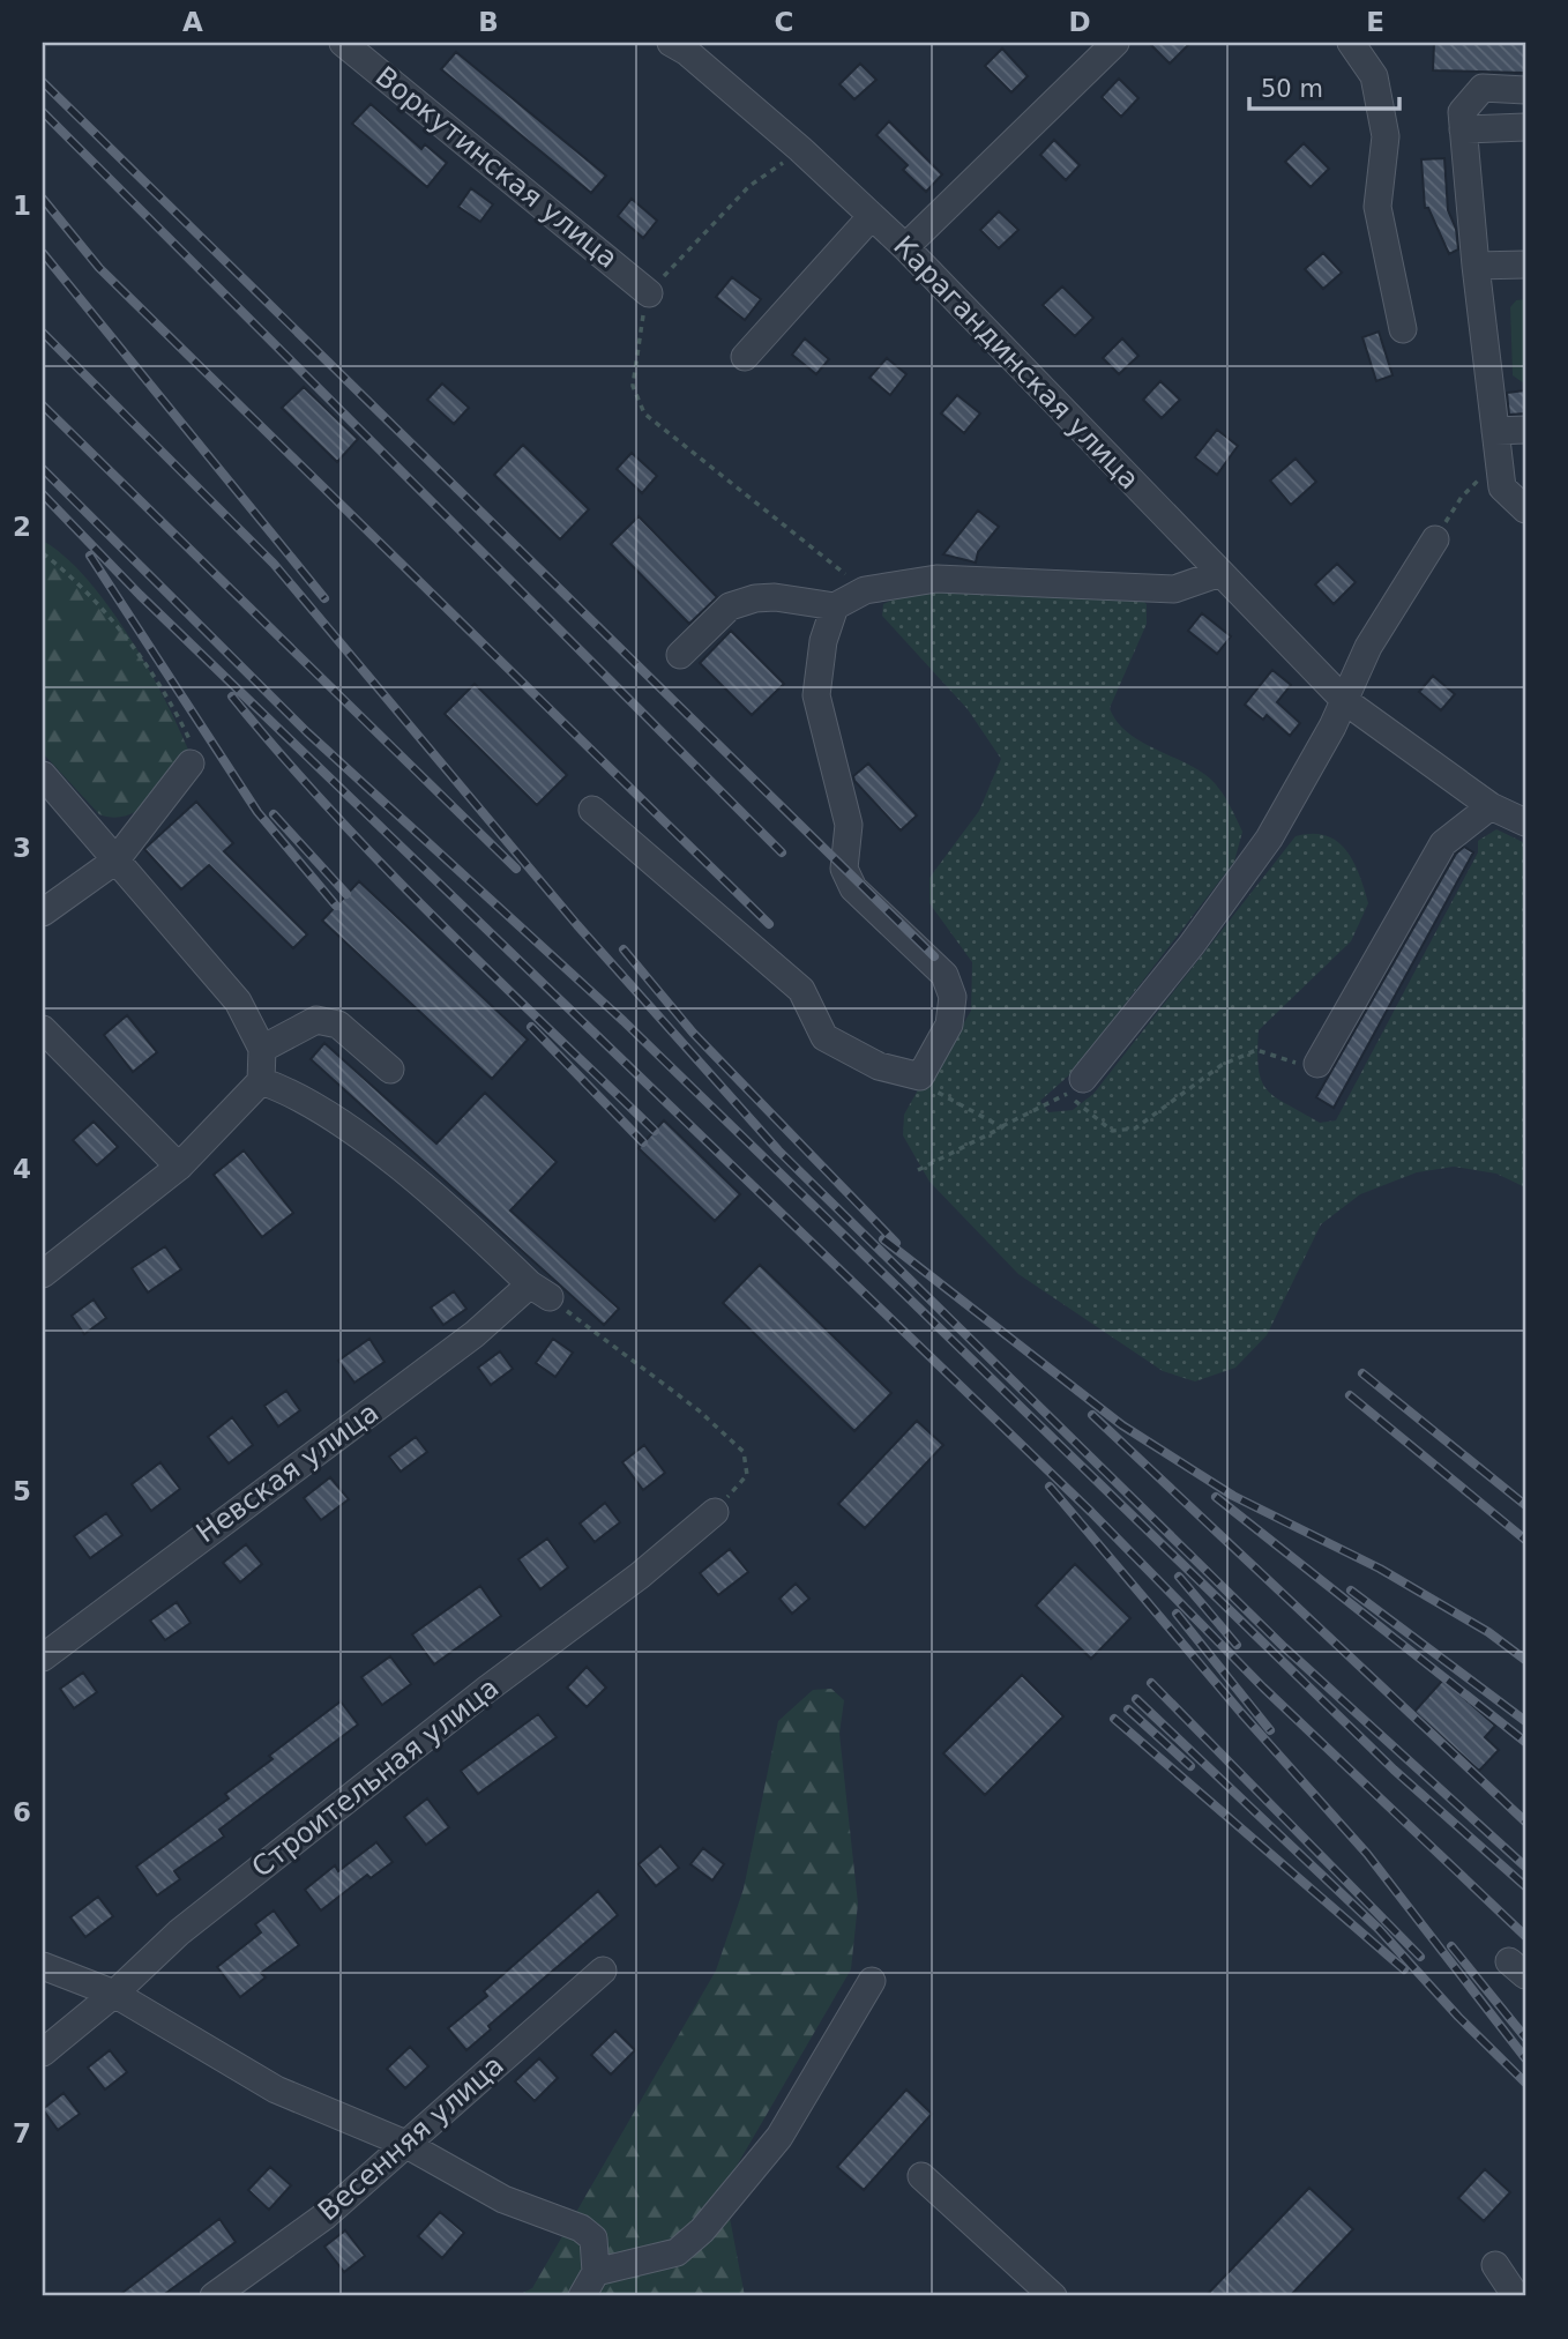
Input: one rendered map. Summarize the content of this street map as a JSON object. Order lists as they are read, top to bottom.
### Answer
{
  "streets": {
    "street": [
      "Воркутинская улица",
      "Карагандинская улица",
      "Невская улица",
      "Строительная улица",
      "Весенняя улица"
    ]
  },
  "scale_bar": "50 m",
  "grid": {
    "columns": [
      "A",
      "B",
      "C",
      "D",
      "E"
    ],
    "rows": [
      "1",
      "2",
      "3",
      "4",
      "5",
      "6",
      "7"
    ]
  }
}
